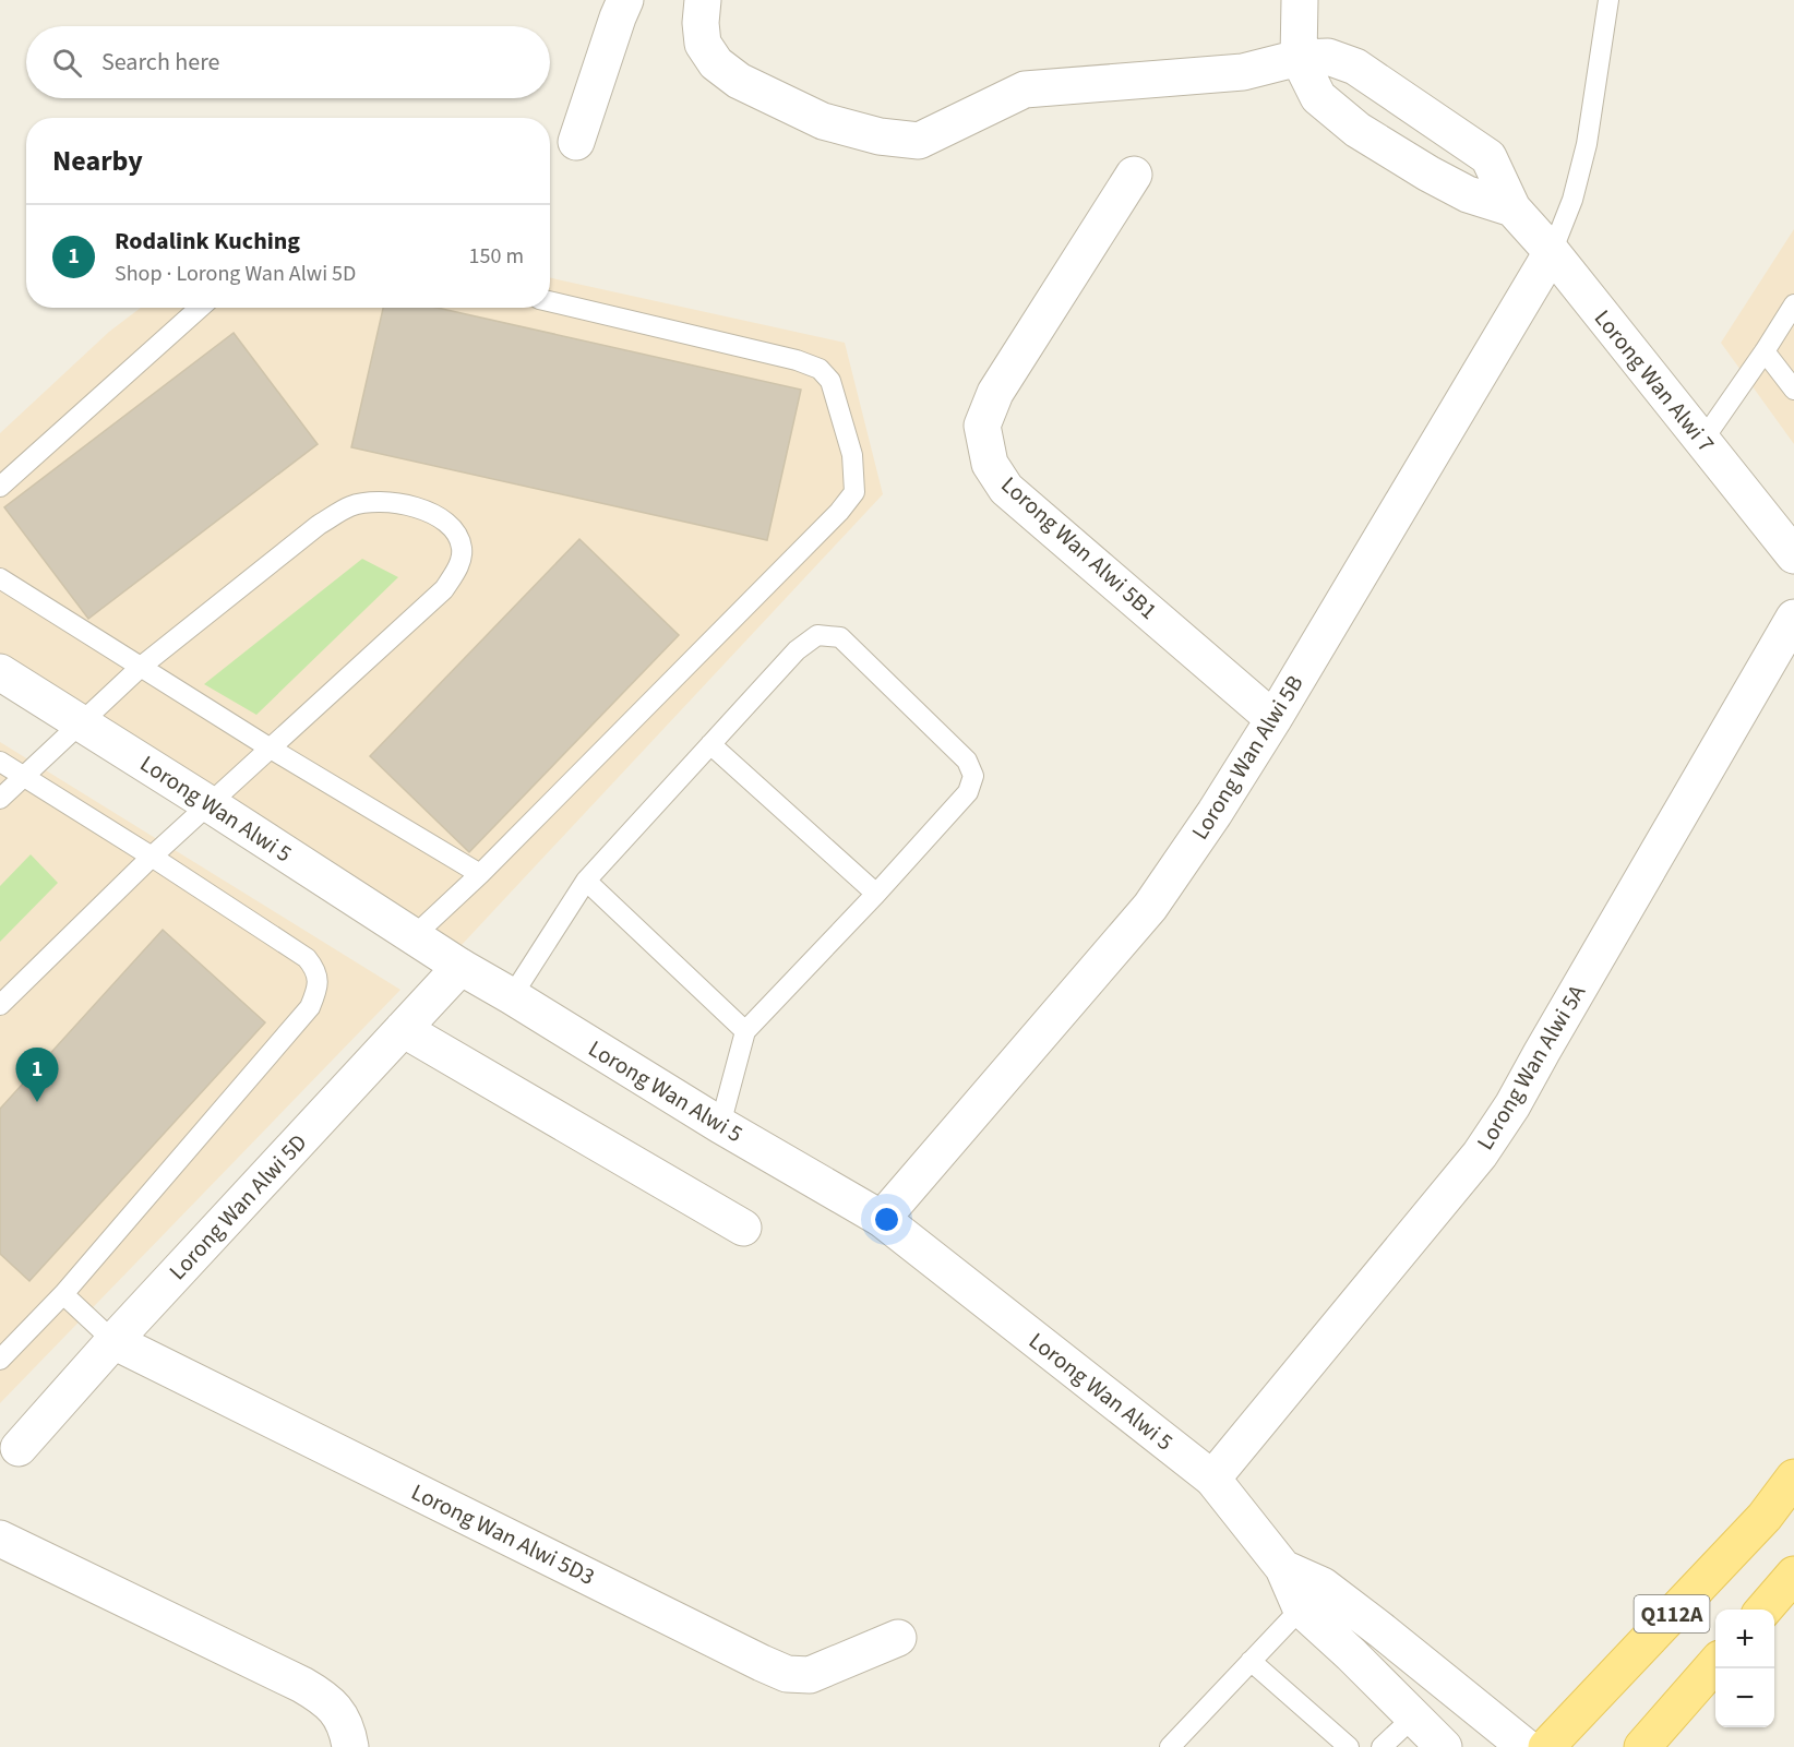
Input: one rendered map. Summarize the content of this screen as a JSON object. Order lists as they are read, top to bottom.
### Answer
{
  "streets": {
    "main road": ["Q112A"],
    "street": [
      "Lorong Wan Alwi 7",
      "Lorong Wan Alwi 5B1",
      "Lorong Wan Alwi 5B",
      "Lorong Wan Alwi 5",
      "Lorong Wan Alwi 5A",
      "Lorong Wan Alwi 5D",
      "Lorong Wan Alwi 5D3"
    ]
  },
  "crossings": [
    ["Lorong Wan Alwi 7", "Lorong Wan Alwi 5B"],
    ["Lorong Wan Alwi 5B1", "Lorong Wan Alwi 5B"],
    ["Lorong Wan Alwi 5B", "Lorong Wan Alwi 5"],
    ["Lorong Wan Alwi 5", "Lorong Wan Alwi 5A"],
    ["Lorong Wan Alwi 5", "Lorong Wan Alwi 5D"],
    ["Lorong Wan Alwi 5D", "Lorong Wan Alwi 5D3"]
  ],
  "page": {
    "search": "Search here",
    "heading": "Nearby",
    "list": [
      {
        "mark": "1",
        "name": "Rodalink Kuching",
        "note": "Shop · Lorong Wan Alwi 5D",
        "value": "150 m"
      }
    ],
    "pins": "1",
    "map_buttons": ["+", "−"]
  }
}
